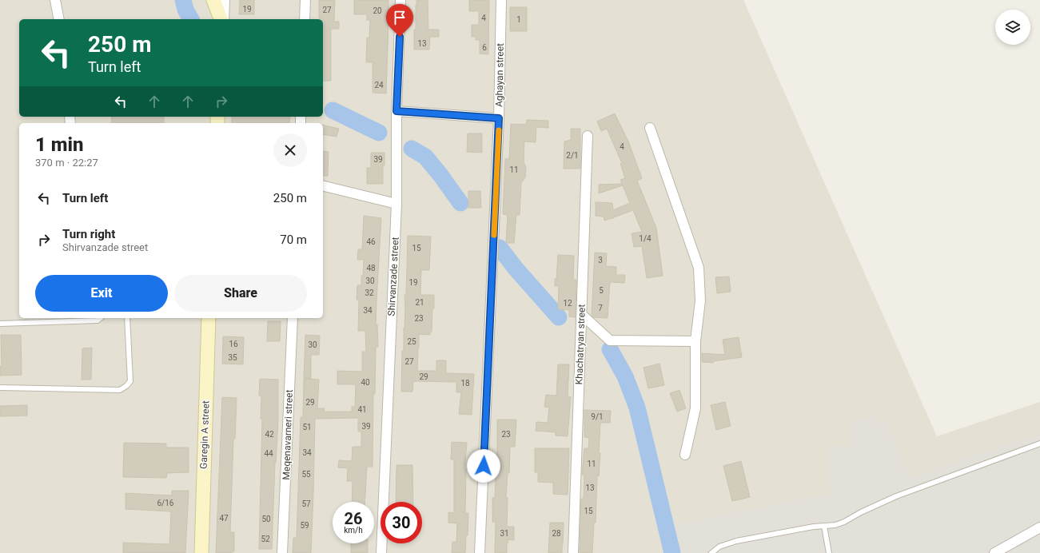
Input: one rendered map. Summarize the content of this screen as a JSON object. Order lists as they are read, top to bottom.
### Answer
{
  "streets": {
    "street": [
      "Aghayan street",
      "Shirvanzade street",
      "Khachatryan street",
      "Garegin A street",
      "Meqenavarneri street"
    ]
  },
  "house_numbers": [
    "19",
    "27",
    "20",
    "4",
    "1",
    "13",
    "6",
    "24",
    "4",
    "2/1",
    "39",
    "11",
    "1/4",
    "46",
    "15",
    "3",
    "48",
    "30",
    "19",
    "5",
    "32",
    "21",
    "12",
    "7",
    "34",
    "23",
    "25",
    "16",
    "30",
    "35",
    "27",
    "29",
    "40",
    "18",
    "29",
    "41",
    "9/1",
    "39",
    "51",
    "42",
    "23",
    "34",
    "44",
    "11",
    "55",
    "13",
    "6/16",
    "57",
    "15",
    "47",
    "50",
    "59",
    "31",
    "28",
    "52"
  ],
  "page": {
    "turn": ["250 m", "Turn left"],
    "heading": ["1 min", "370 m · 22:27"],
    "list": [
      {
        "name": "Turn left",
        "value": "250 m"
      },
      {
        "name": "Turn right",
        "note": "Shirvanzade street",
        "value": "70 m"
      }
    ],
    "buttons": ["Exit", "Share"],
    "speed": "26 km/h",
    "limit": "30"
  }
}
